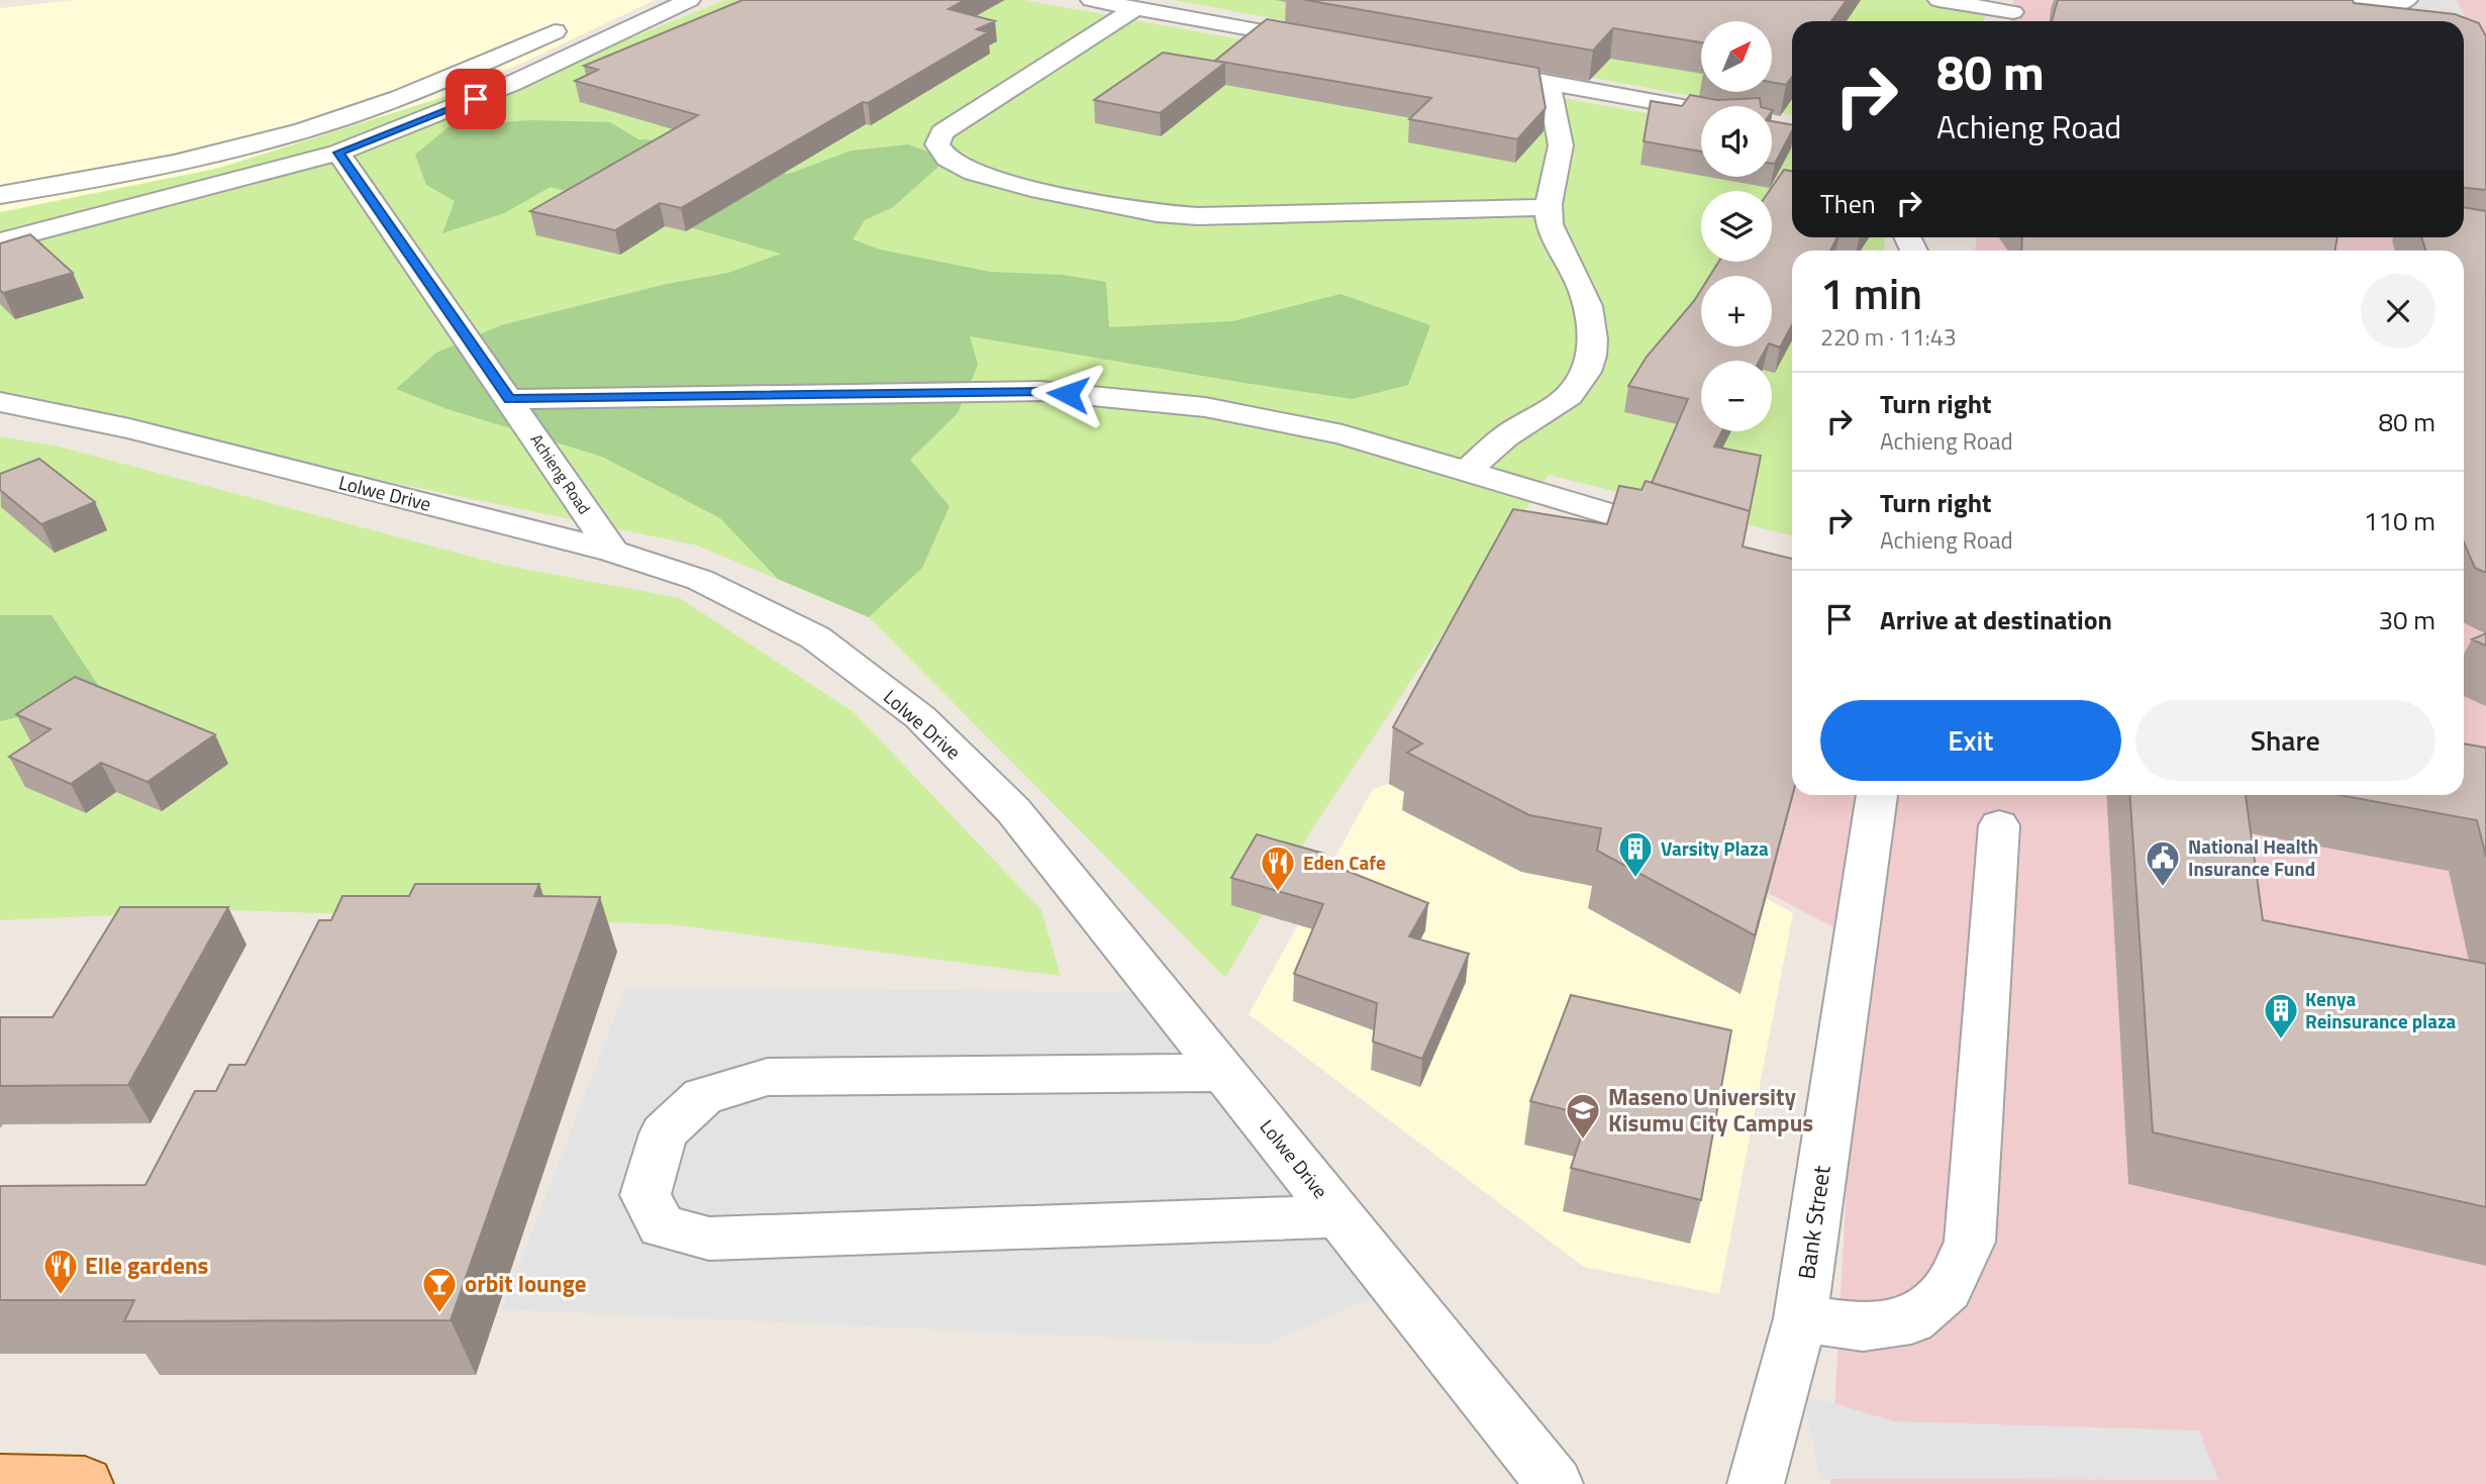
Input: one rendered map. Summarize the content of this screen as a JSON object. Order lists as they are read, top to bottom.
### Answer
{
  "streets": {
    "street": ["Achieng Road", "Lolwe Drive", "Bank Street"]
  },
  "crossings": [
    ["Achieng Road", "Lolwe Drive"]
  ],
  "places": {
    "building": ["Varsity Plaza", "Kenya Reinsurance plaza"],
    "public building": ["National Health Insurance Fund"],
    "restaurant": ["Eden Cafe", "Elle gardens"],
    "school or university": ["Maseno University Kisumu City Campus"],
    "bar": ["orbit lounge"]
  },
  "north": "top right",
  "page": {
    "map_buttons": ["+", "−"],
    "turn": ["80 m", "Achieng Road"],
    "then": "Then",
    "heading": ["1 min", "220 m · 11:43"],
    "list": [
      {
        "name": "Turn right",
        "note": "Achieng Road",
        "value": "80 m"
      },
      {
        "name": "Turn right",
        "note": "Achieng Road",
        "value": "110 m"
      },
      {
        "name": "Arrive at destination",
        "value": "30 m"
      }
    ],
    "buttons": ["Exit", "Share"]
  }
}
